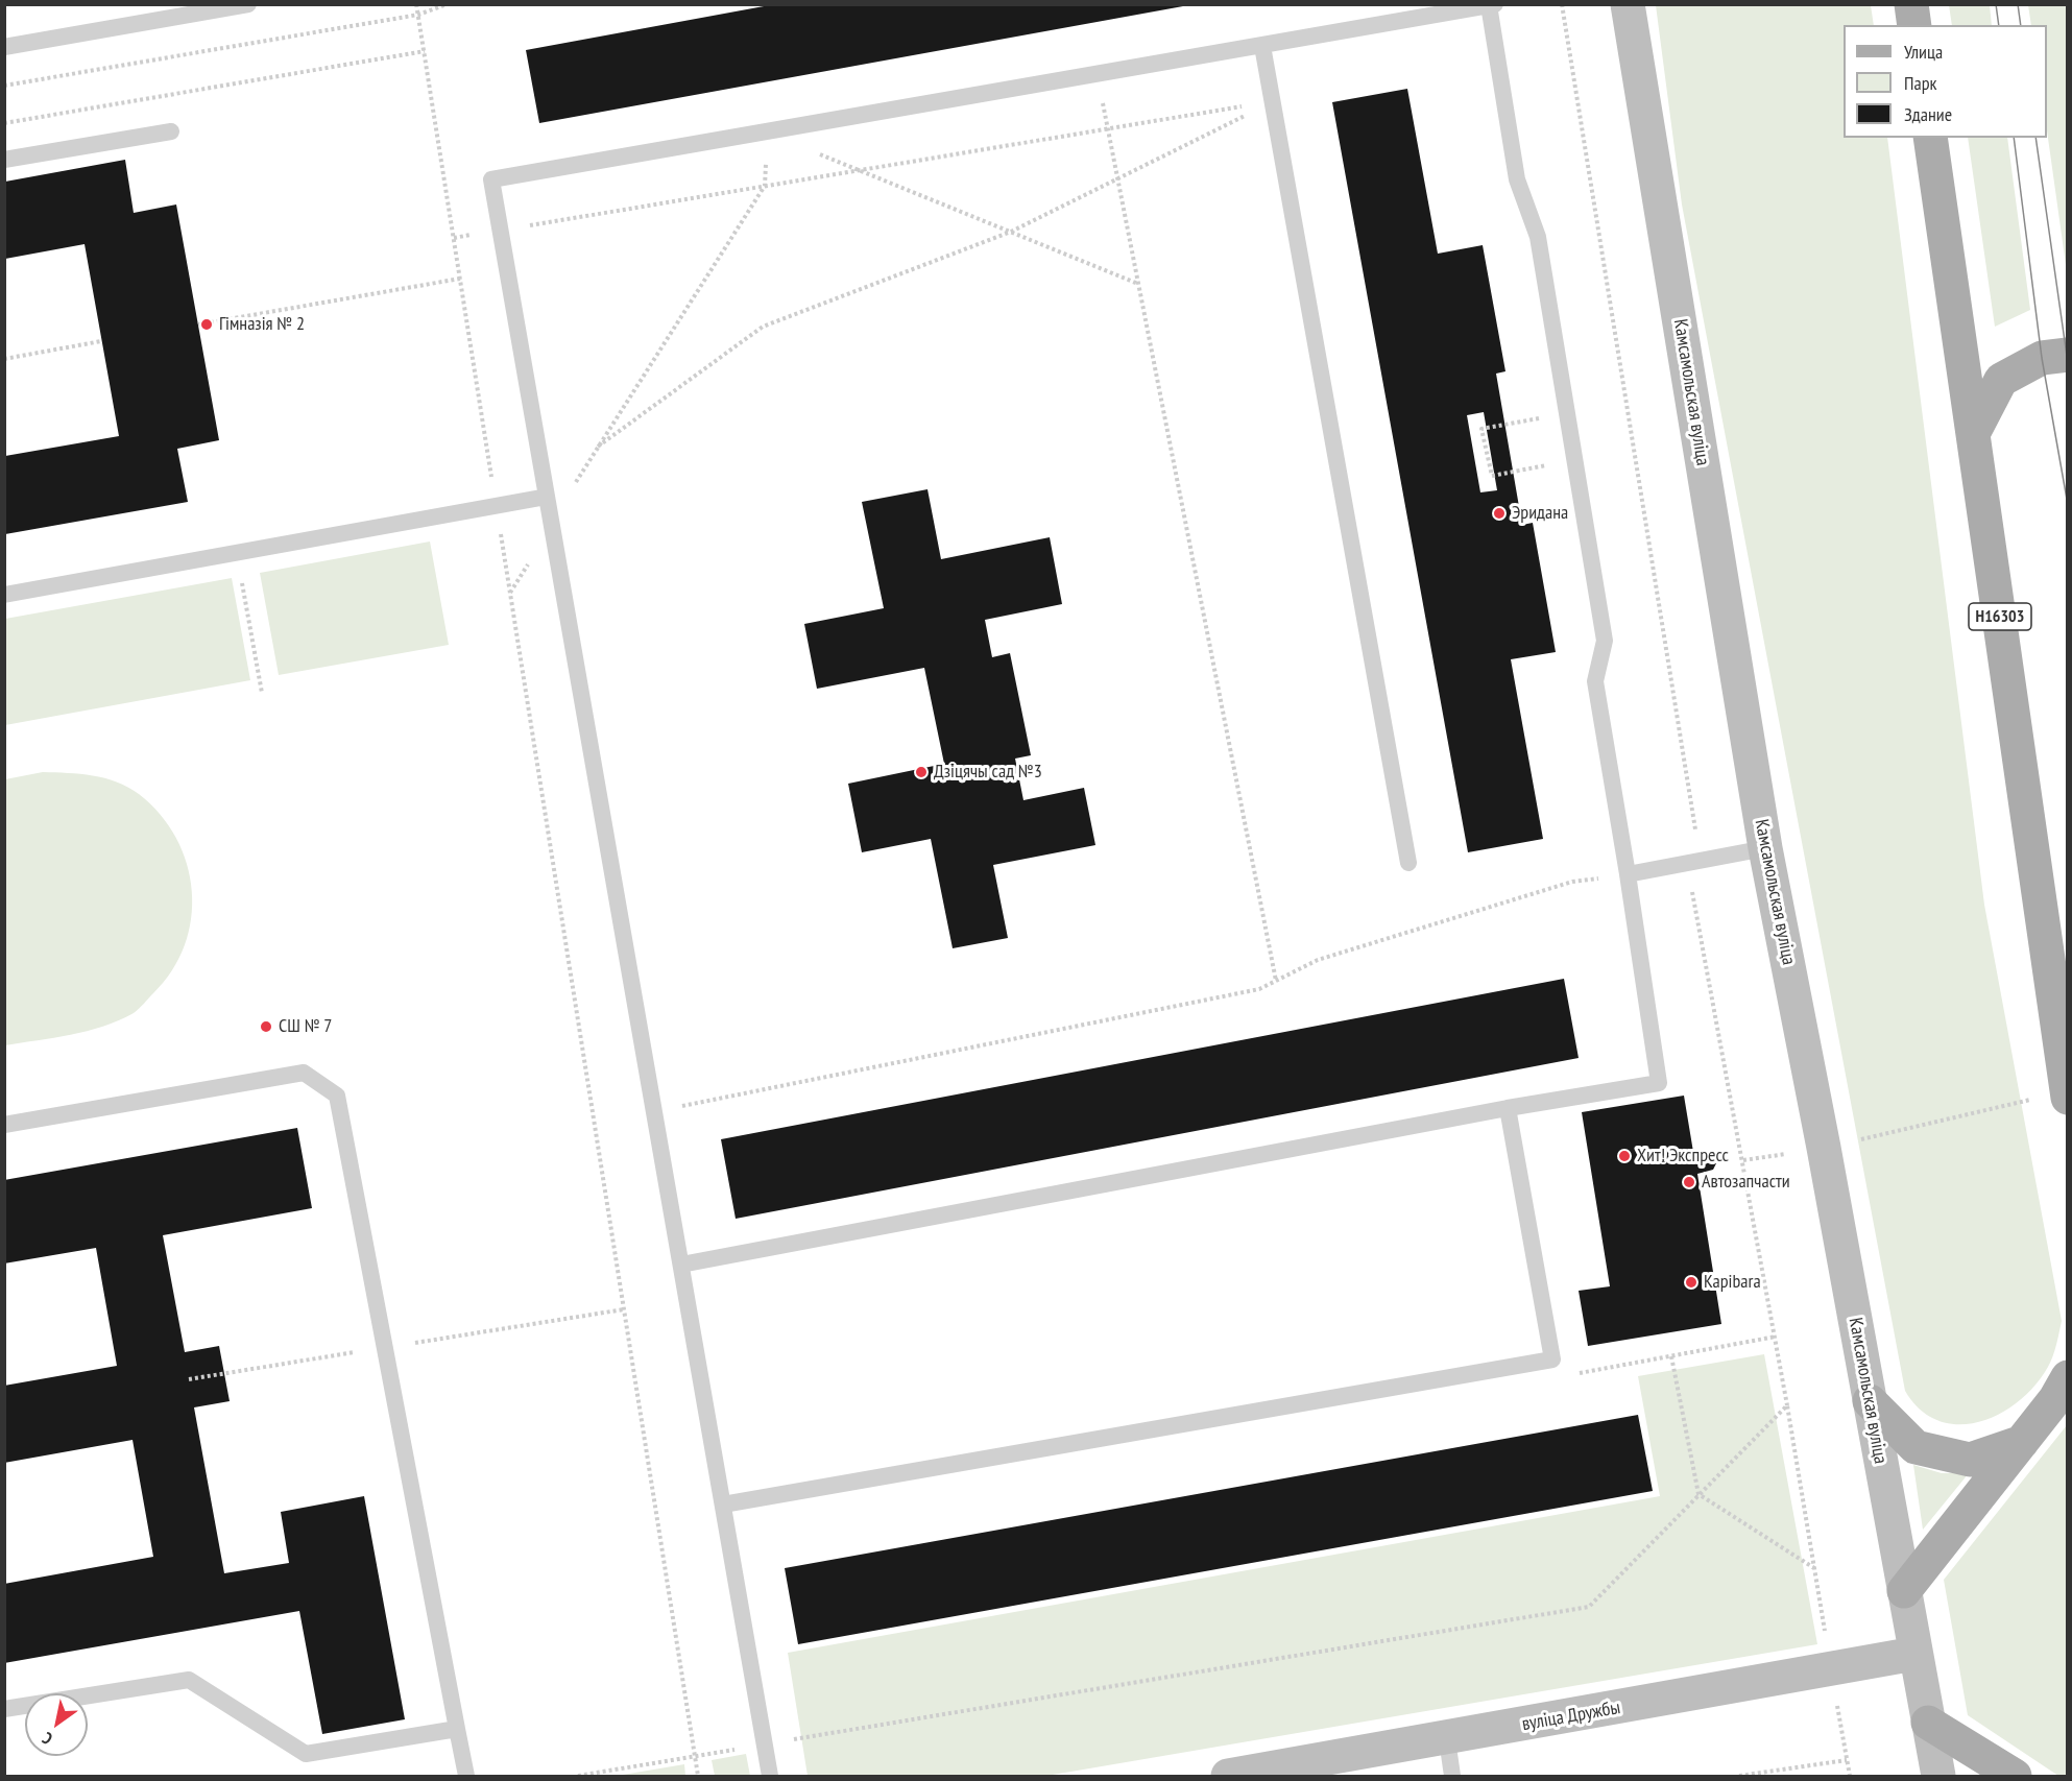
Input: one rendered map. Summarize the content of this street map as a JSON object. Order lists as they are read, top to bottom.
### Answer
{
  "streets": {
    "main road": ["Н16303"],
    "street": ["Камсамольская вуліца", "вуліца Дружбы"]
  },
  "crossings": [
    ["Камсамольская вуліца", "вуліца Дружбы"]
  ],
  "places": [
    "Гімназія № 2",
    "Эридана",
    "Дзіцячы сад №3",
    "СШ № 7",
    "Хит! Экспресс",
    "Автозапчасти",
    "Kapibara"
  ],
  "legend": ["Улица", "Парк", "Здание"],
  "north": "bottom left"
}
